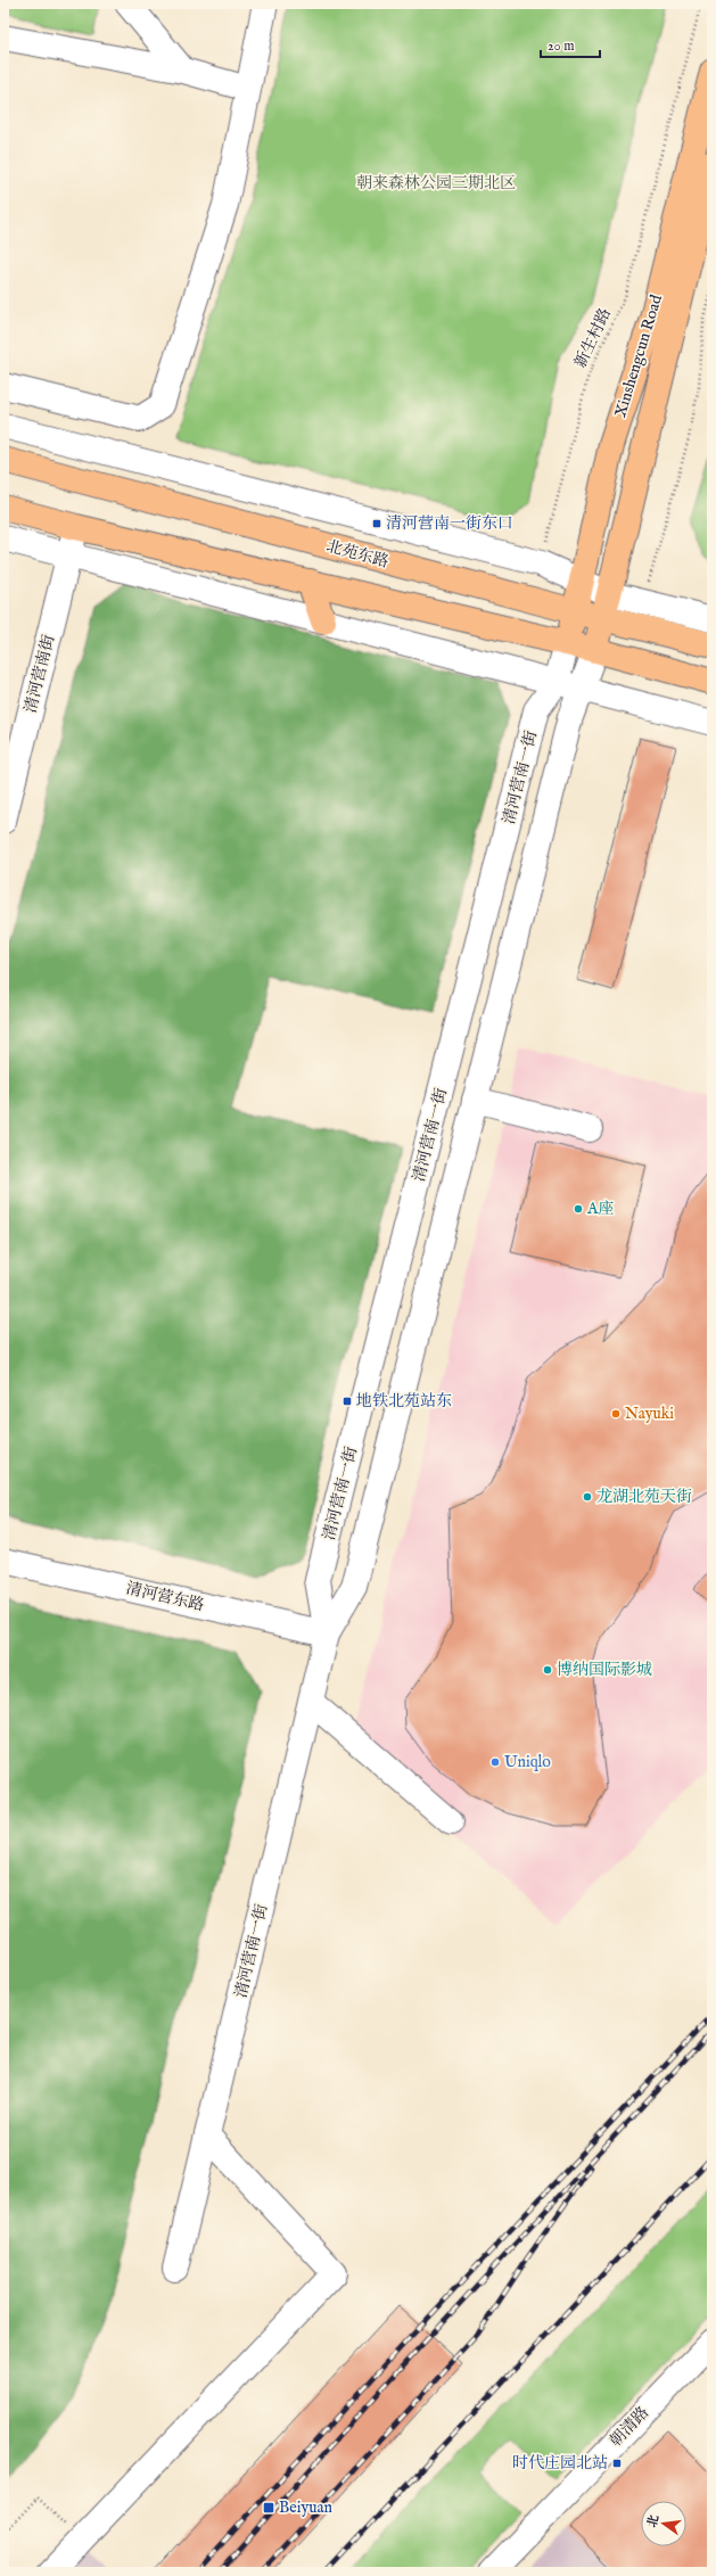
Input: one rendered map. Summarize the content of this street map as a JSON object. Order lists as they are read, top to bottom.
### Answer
{
  "streets": {
    "main road": ["Xinshengcun Road", "北苑东路"],
    "street": [
      "清河营南街",
      "清河营南一街",
      "清河营东路",
      "朝清路"
    ],
    "path": ["新生村路"]
  },
  "crossings": [
    ["Xinshengcun Road", "北苑东路"],
    ["Xinshengcun Road", "清河营南一街"],
    ["清河营南一街", "清河营东路"]
  ],
  "parks": ["朝来森林公园三期北区"],
  "places": {
    "transit": [
      "清河营南一街东口",
      "地铁北苑站东",
      "时代庄园北站",
      "Beiyuan"
    ],
    "other": [
      "A座",
      "Nayuki",
      "龙湖北苑天街",
      "博纳国际影城",
      "Uniqlo"
    ]
  },
  "scale_bar": "20 m",
  "north": "left"
}
